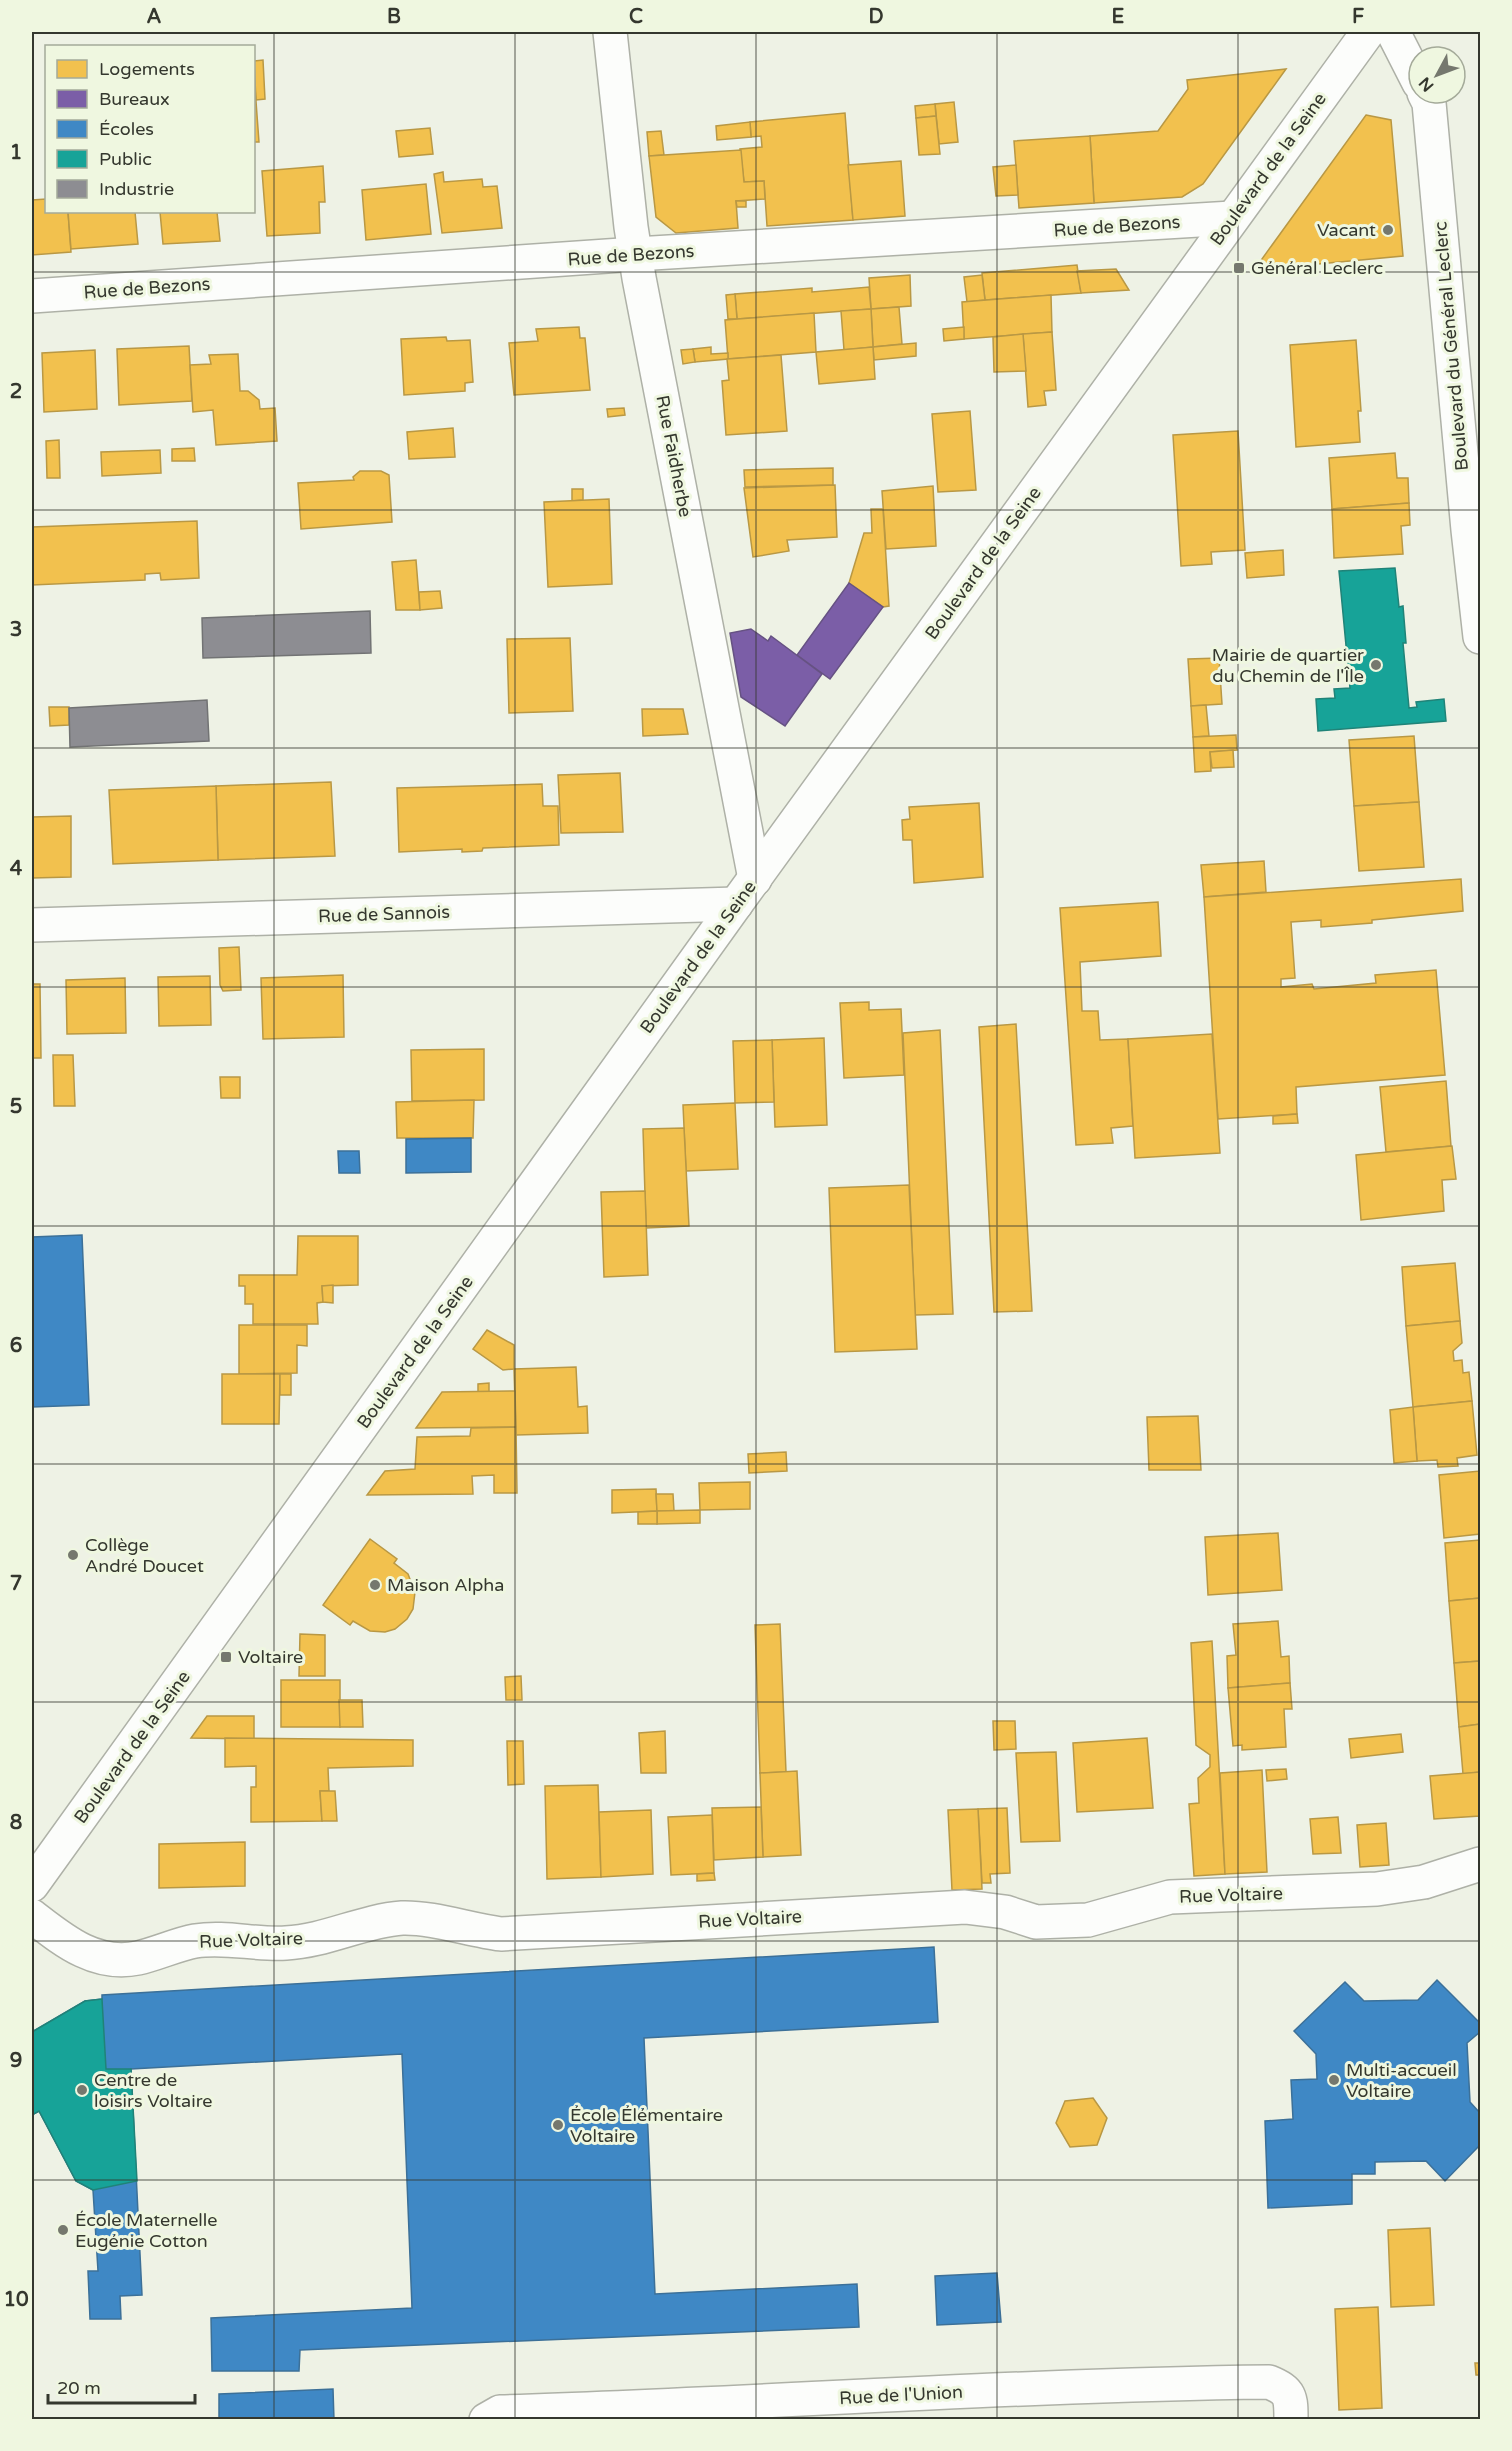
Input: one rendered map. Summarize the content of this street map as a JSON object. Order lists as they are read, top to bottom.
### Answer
{
  "streets": {
    "street": [
      "Boulevard de la Seine",
      "Rue de Bezons",
      "Boulevard du Général Leclerc",
      "Rue Faidherbe",
      "Rue de Sannois",
      "Rue Voltaire",
      "Rue de l'Union"
    ]
  },
  "crossings": [
    ["Boulevard de la Seine", "Rue de Bezons"],
    ["Boulevard de la Seine", "Rue Faidherbe"],
    ["Boulevard de la Seine", "Rue de Sannois"],
    ["Rue de Bezons", "Rue Faidherbe"],
    ["Rue Faidherbe", "Rue de Sannois"]
  ],
  "places": {
    "other": [
      "Vacant",
      "Mairie de quartier du Chemin de l'Île",
      "Collège André Doucet",
      "Maison Alpha",
      "Multi-accueil Voltaire",
      "Centre de loisirs Voltaire",
      "École Élémentaire Voltaire",
      "École Maternelle Eugénie Cotton"
    ],
    "transit": ["Général Leclerc", "Voltaire"]
  },
  "legend": [
    "Logements",
    "Bureaux",
    "Écoles",
    "Public",
    "Industrie"
  ],
  "scale_bar": "20 m",
  "north": "bottom left",
  "grid": {
    "columns": [
      "A",
      "B",
      "C",
      "D",
      "E",
      "F"
    ],
    "rows": [
      "1",
      "2",
      "3",
      "4",
      "5",
      "6",
      "7",
      "8",
      "9",
      "10"
    ]
  }
}
